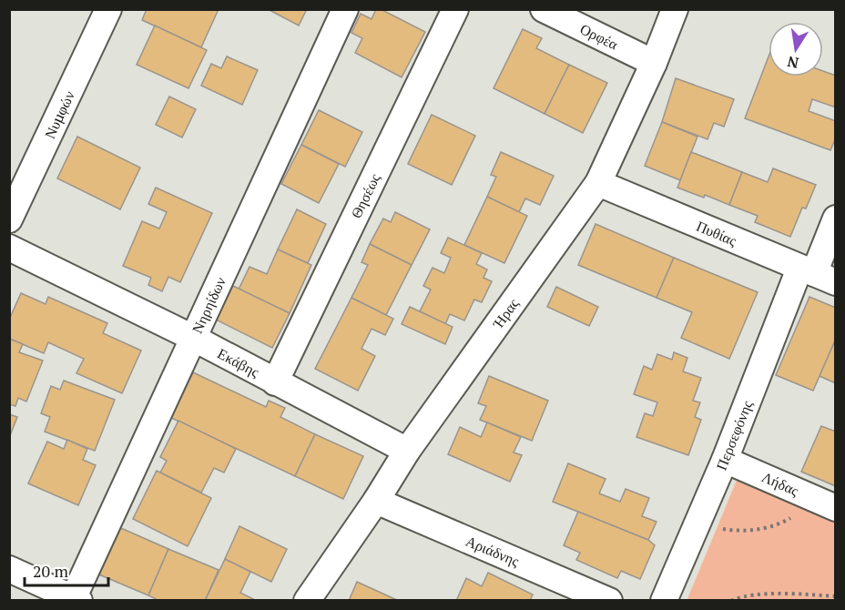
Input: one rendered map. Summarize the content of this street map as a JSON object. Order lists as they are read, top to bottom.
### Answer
{
  "streets": {
    "street": [
      "Ορφέα",
      "Νυμφών",
      "Θησέως",
      "Πυθίας",
      "Νηρηίδων",
      "Ήρας",
      "Εκάβης",
      "Περσεφόνης",
      "Λήδας",
      "Αριάδνης"
    ]
  },
  "crossings": [
    ["Ορφέα", "Ήρας"],
    ["Θησέως", "Εκάβης"],
    ["Πυθίας", "Ήρας"],
    ["Πυθίας", "Περσεφόνης"],
    ["Νηρηίδων", "Εκάβης"],
    ["Ήρας", "Εκάβης"],
    ["Ήρας", "Αριάδνης"],
    ["Περσεφόνης", "Λήδας"]
  ],
  "scale_bar": "20 m",
  "north": "bottom"
}
